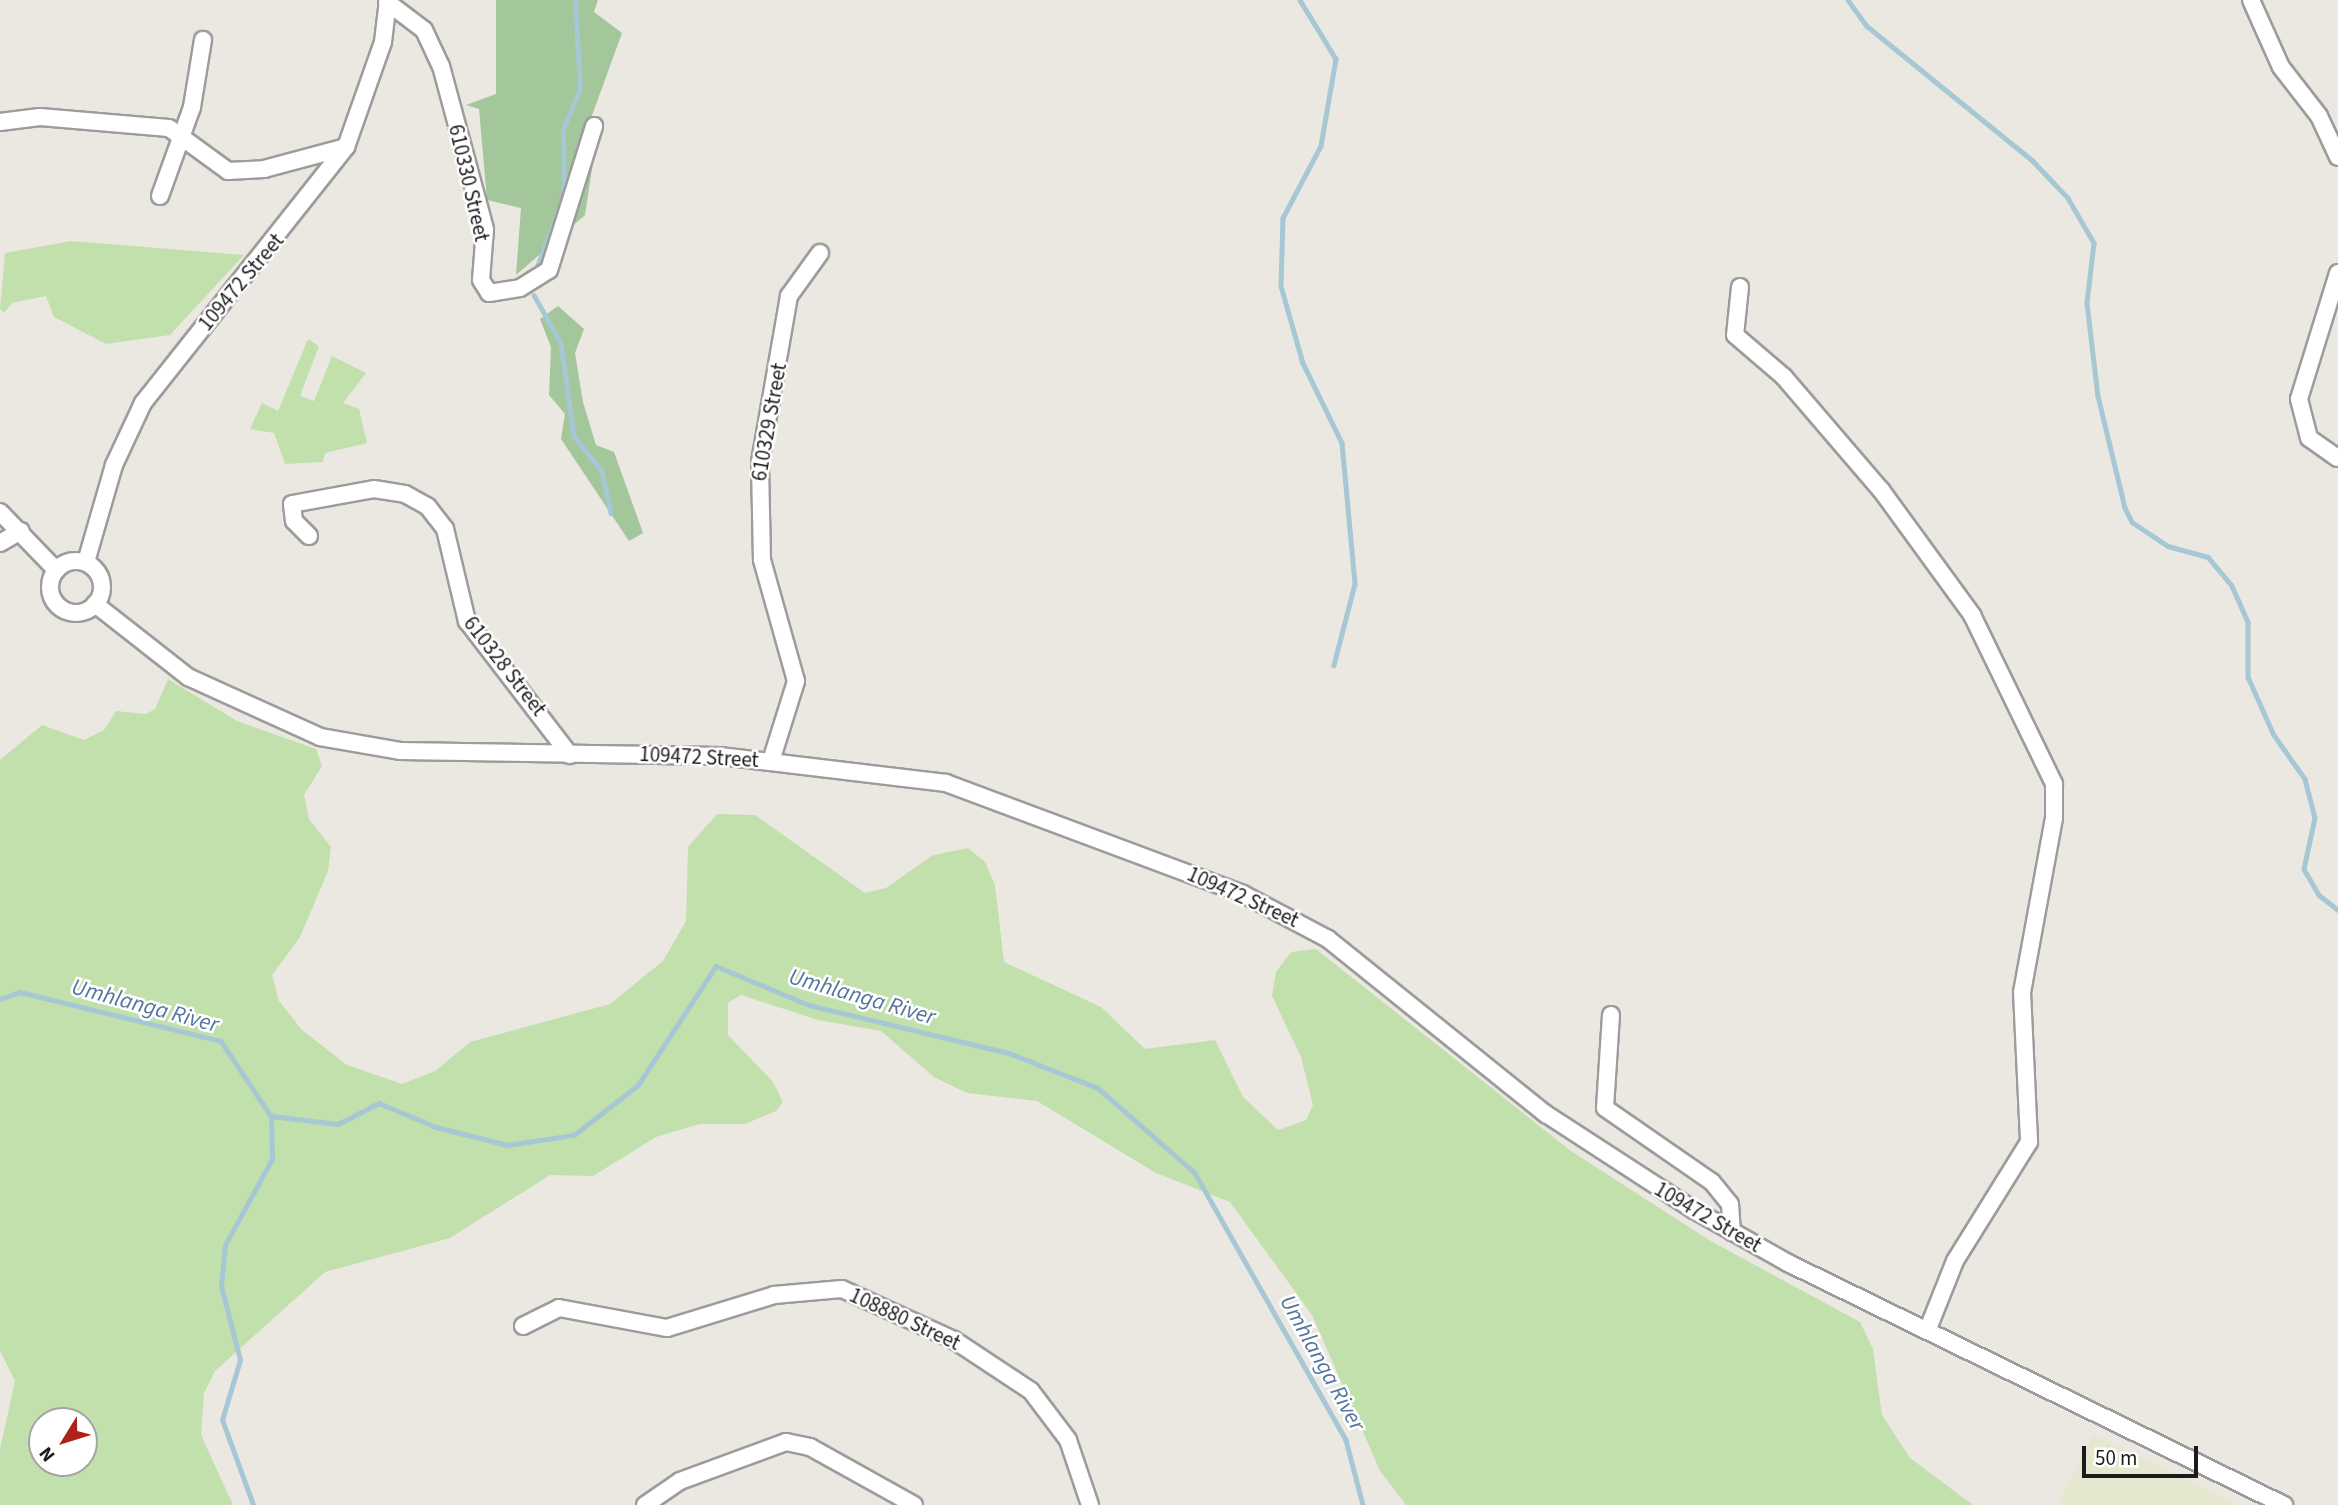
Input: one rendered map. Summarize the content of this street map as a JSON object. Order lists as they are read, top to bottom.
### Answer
{
  "streets": {
    "street": [
      "610330 Street",
      "109472 Street",
      "610329 Street",
      "610328 Street",
      "108880 Street"
    ]
  },
  "crossings": [
    ["610330 Street", "109472 Street"],
    ["109472 Street", "610329 Street"],
    ["109472 Street", "610328 Street"]
  ],
  "water": ["Umhlanga River"],
  "scale_bar": "50 m",
  "north": "bottom left"
}
